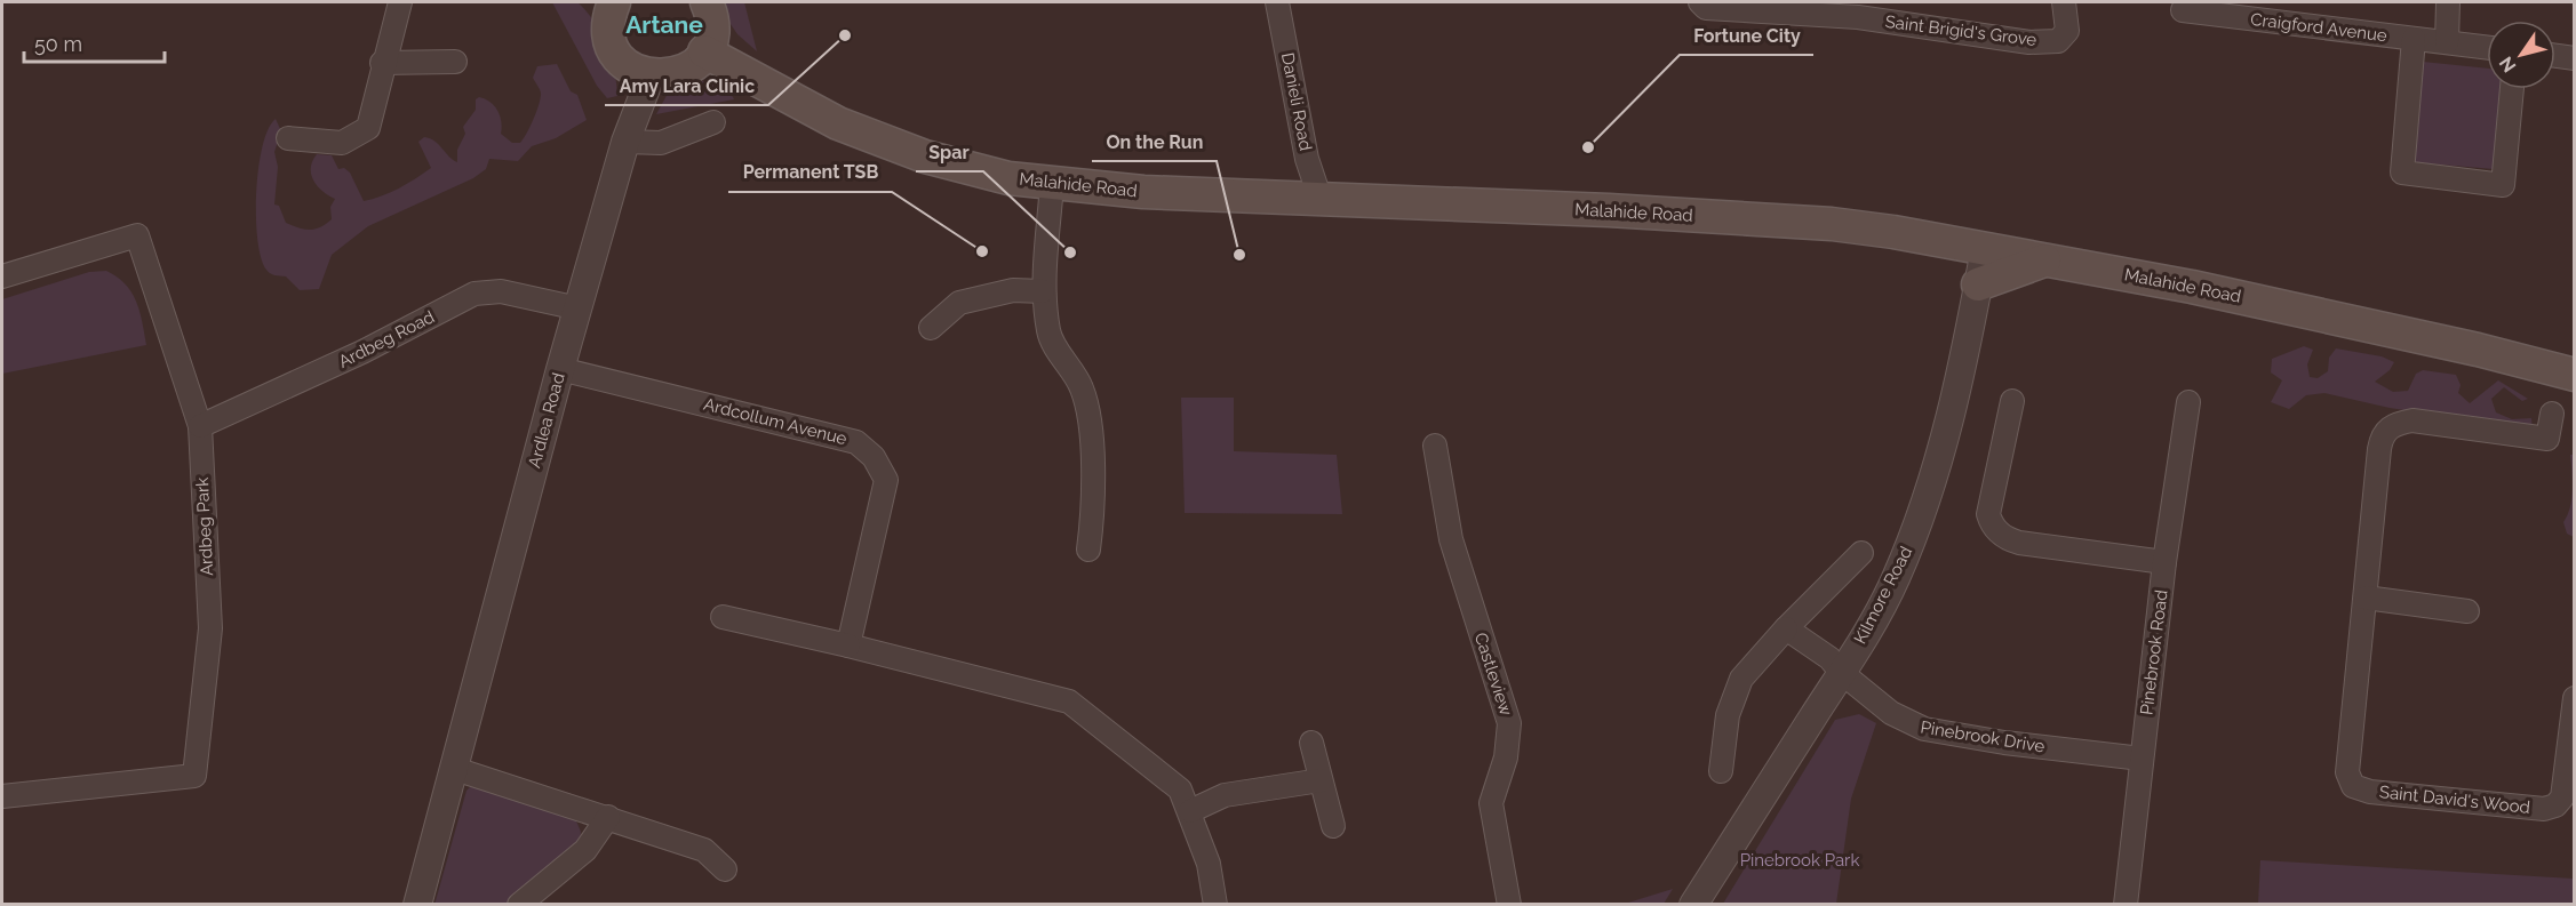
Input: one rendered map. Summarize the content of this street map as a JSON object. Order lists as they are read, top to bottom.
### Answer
{
  "streets": {
    "main road": ["Malahide Road"],
    "street": [
      "Craigford Avenue",
      "Saint Brigid's Grove",
      "Danieli Road",
      "Ardbeg Road",
      "Ardlea Road",
      "Ardcollum Avenue",
      "Ardbeg Park",
      "Kilmore Road",
      "Pinebrook Road",
      "Castleview",
      "Pinebrook Drive",
      "Saint David's Wood"
    ]
  },
  "crossings": [
    ["Danieli Road", "Malahide Road"],
    ["Malahide Road", "Kilmore Road"],
    ["Ardbeg Road", "Ardlea Road"],
    ["Ardbeg Road", "Ardbeg Park"],
    ["Ardlea Road", "Ardcollum Avenue"],
    ["Kilmore Road", "Pinebrook Drive"],
    ["Pinebrook Road", "Pinebrook Drive"]
  ],
  "districts": ["Artane"],
  "parks": ["Pinebrook Park"],
  "places": [
    "Amy Lara Clinic",
    "Fortune City",
    "Permanent TSB",
    "Spar",
    "On the Run"
  ],
  "scale_bar": "50 m",
  "north": "bottom left"
}
